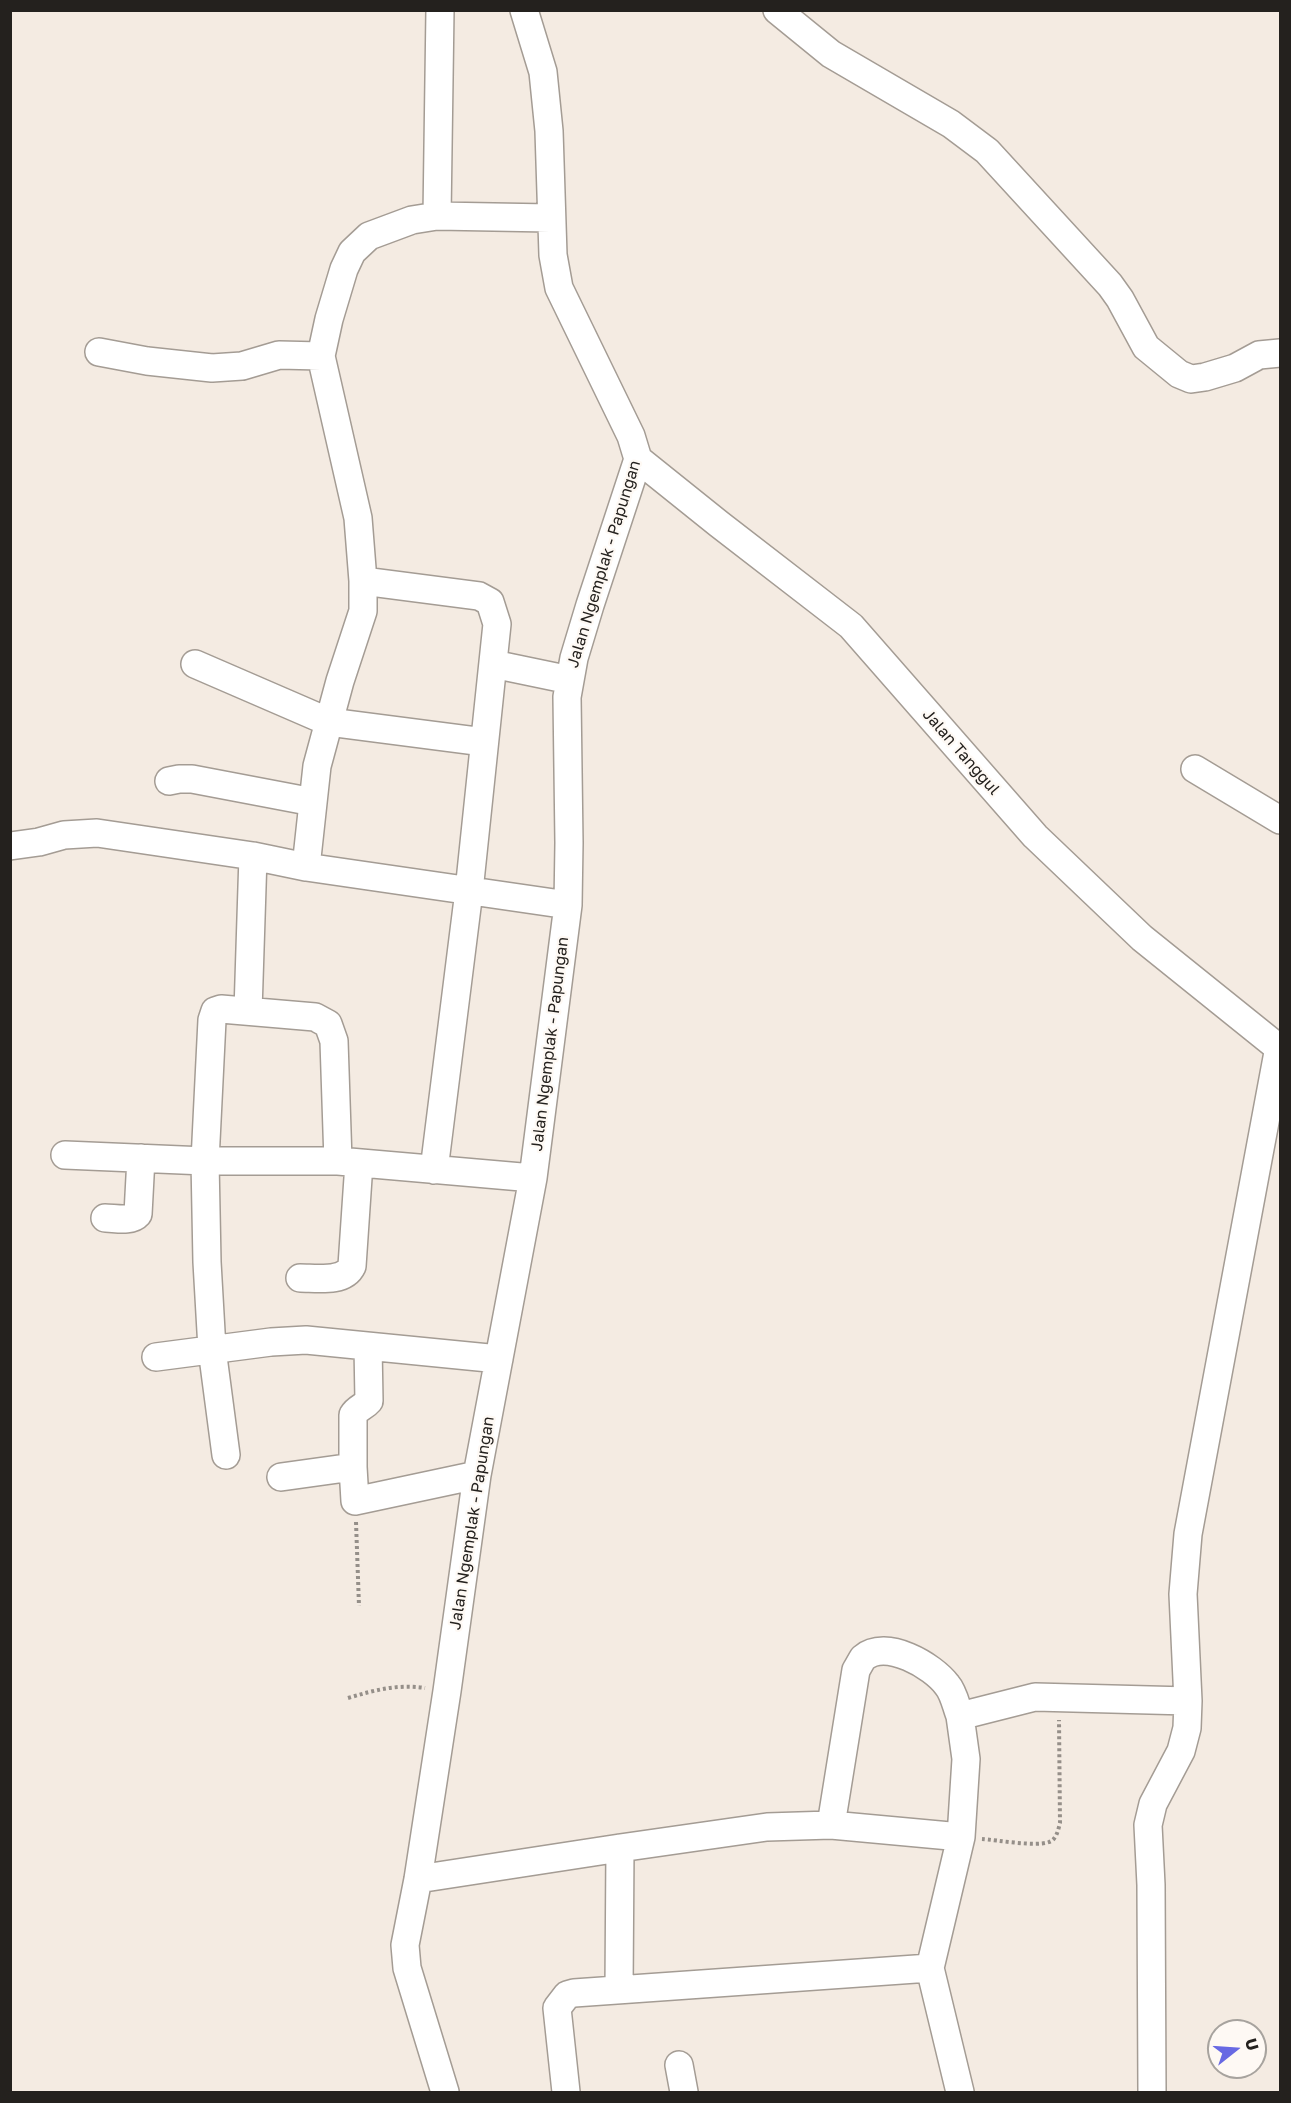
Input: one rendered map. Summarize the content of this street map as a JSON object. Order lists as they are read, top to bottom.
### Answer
{
  "streets": {
    "street": ["Jalan Ngemplak - Papungan", "Jalan Tanggul"]
  },
  "crossings": [
    ["Jalan Ngemplak - Papungan", "Jalan Tanggul"]
  ],
  "north": "right"
}
